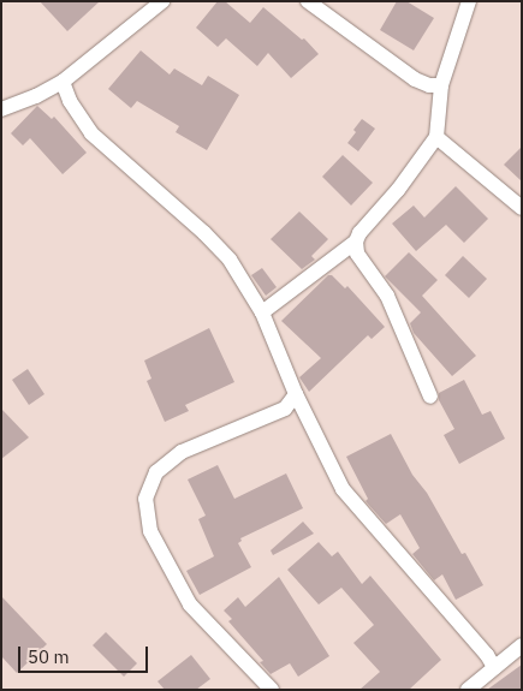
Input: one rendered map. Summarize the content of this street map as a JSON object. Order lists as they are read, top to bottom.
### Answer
{
  "scale_bar": "50 m"
}
